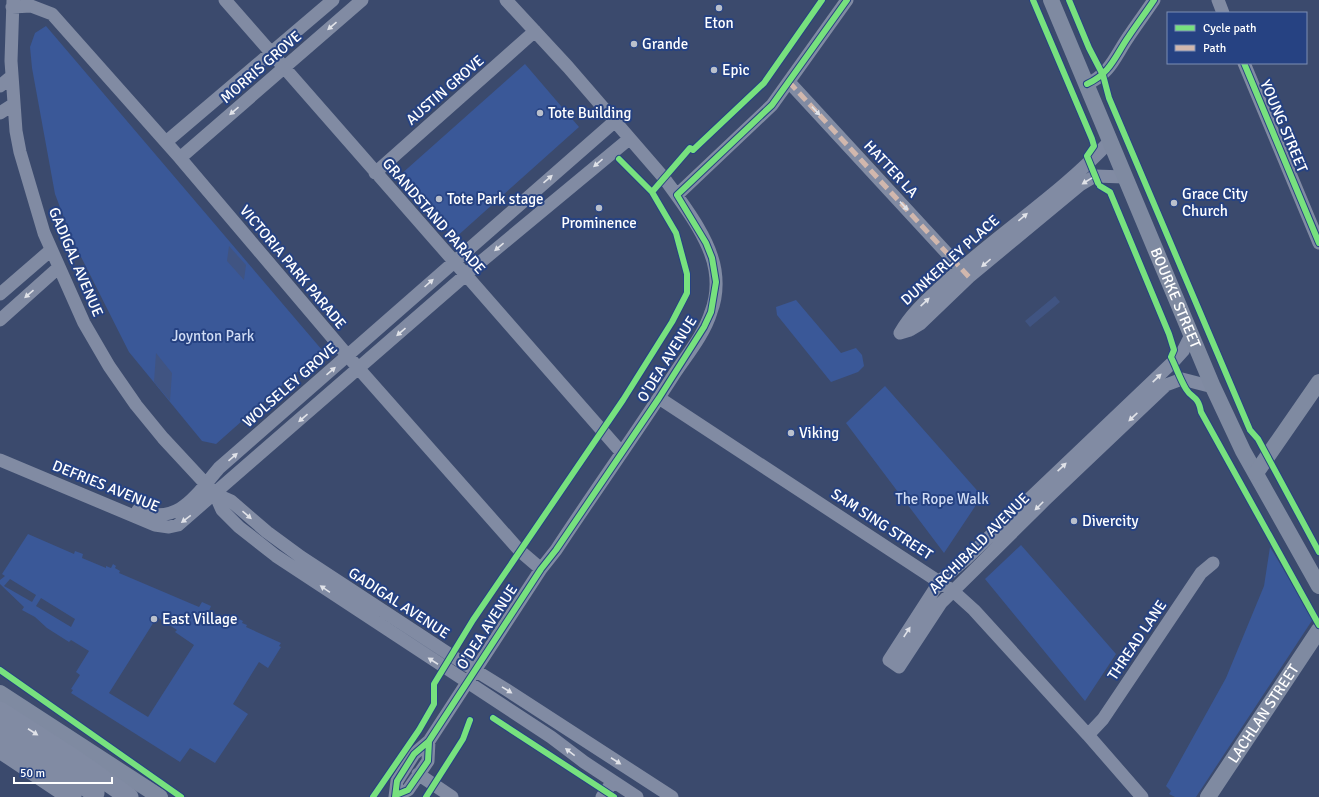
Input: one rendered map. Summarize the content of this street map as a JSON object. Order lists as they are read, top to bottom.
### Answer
{
  "streets": {
    "main road": ["BOURKE STREET", "LACHLAN STREET"],
    "street": [
      "MORRIS GROVE",
      "AUSTIN GROVE",
      "YOUNG STREET",
      "HATTER LA",
      "GRANDSTAND PARADE",
      "DUNKERLEY PLACE",
      "GADIGAL AVENUE",
      "VICTORIA PARK PARADE",
      "O'DEA AVENUE",
      "WOLSELEY GROVE",
      "DEFRIES AVENUE",
      "SAM SING STREET",
      "ARCHIBALD AVENUE",
      "THREAD LANE"
    ]
  },
  "crossings": [
    ["MORRIS GROVE", "GRANDSTAND PARADE"],
    ["MORRIS GROVE", "VICTORIA PARK PARADE"],
    ["AUSTIN GROVE", "GRANDSTAND PARADE"],
    ["AUSTIN GROVE", "O'DEA AVENUE"],
    ["HATTER LA", "DUNKERLEY PLACE"],
    ["GRANDSTAND PARADE", "O'DEA AVENUE"],
    ["GRANDSTAND PARADE", "WOLSELEY GROVE"],
    ["DUNKERLEY PLACE", "BOURKE STREET"],
    ["GADIGAL AVENUE", "VICTORIA PARK PARADE"],
    ["GADIGAL AVENUE", "O'DEA AVENUE"],
    ["GADIGAL AVENUE", "WOLSELEY GROVE"],
    ["GADIGAL AVENUE", "DEFRIES AVENUE"],
    ["VICTORIA PARK PARADE", "O'DEA AVENUE"],
    ["VICTORIA PARK PARADE", "WOLSELEY GROVE"],
    ["BOURKE STREET", "ARCHIBALD AVENUE"],
    ["O'DEA AVENUE", "WOLSELEY GROVE"],
    ["O'DEA AVENUE", "SAM SING STREET"],
    ["WOLSELEY GROVE", "DEFRIES AVENUE"],
    ["SAM SING STREET", "ARCHIBALD AVENUE"],
    ["SAM SING STREET", "THREAD LANE"]
  ],
  "one_way": ["HATTER LA"],
  "parks": ["Joynton Park", "The Rope Walk"],
  "places": [
    "Eton",
    "Grande",
    "Epic",
    "Tote Building",
    "Tote Park stage",
    "Grace City Church",
    "Prominence",
    "Viking",
    "Divercity",
    "East Village"
  ],
  "legend": ["Cycle path", "Path"],
  "scale_bar": "50 m"
}
